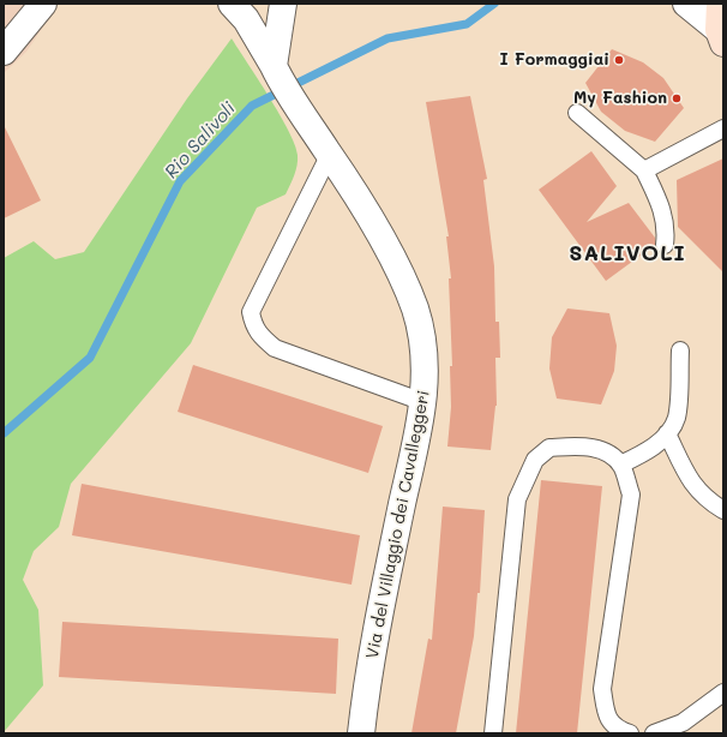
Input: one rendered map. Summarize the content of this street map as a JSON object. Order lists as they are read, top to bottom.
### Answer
{
  "streets": {
    "street": ["Via del Villaggio dei Cavalleggeri"]
  },
  "districts": ["SALIVOLI"],
  "water": ["Rio Salivoli"],
  "places": ["I Formaggiai", "My Fashion"]
}
